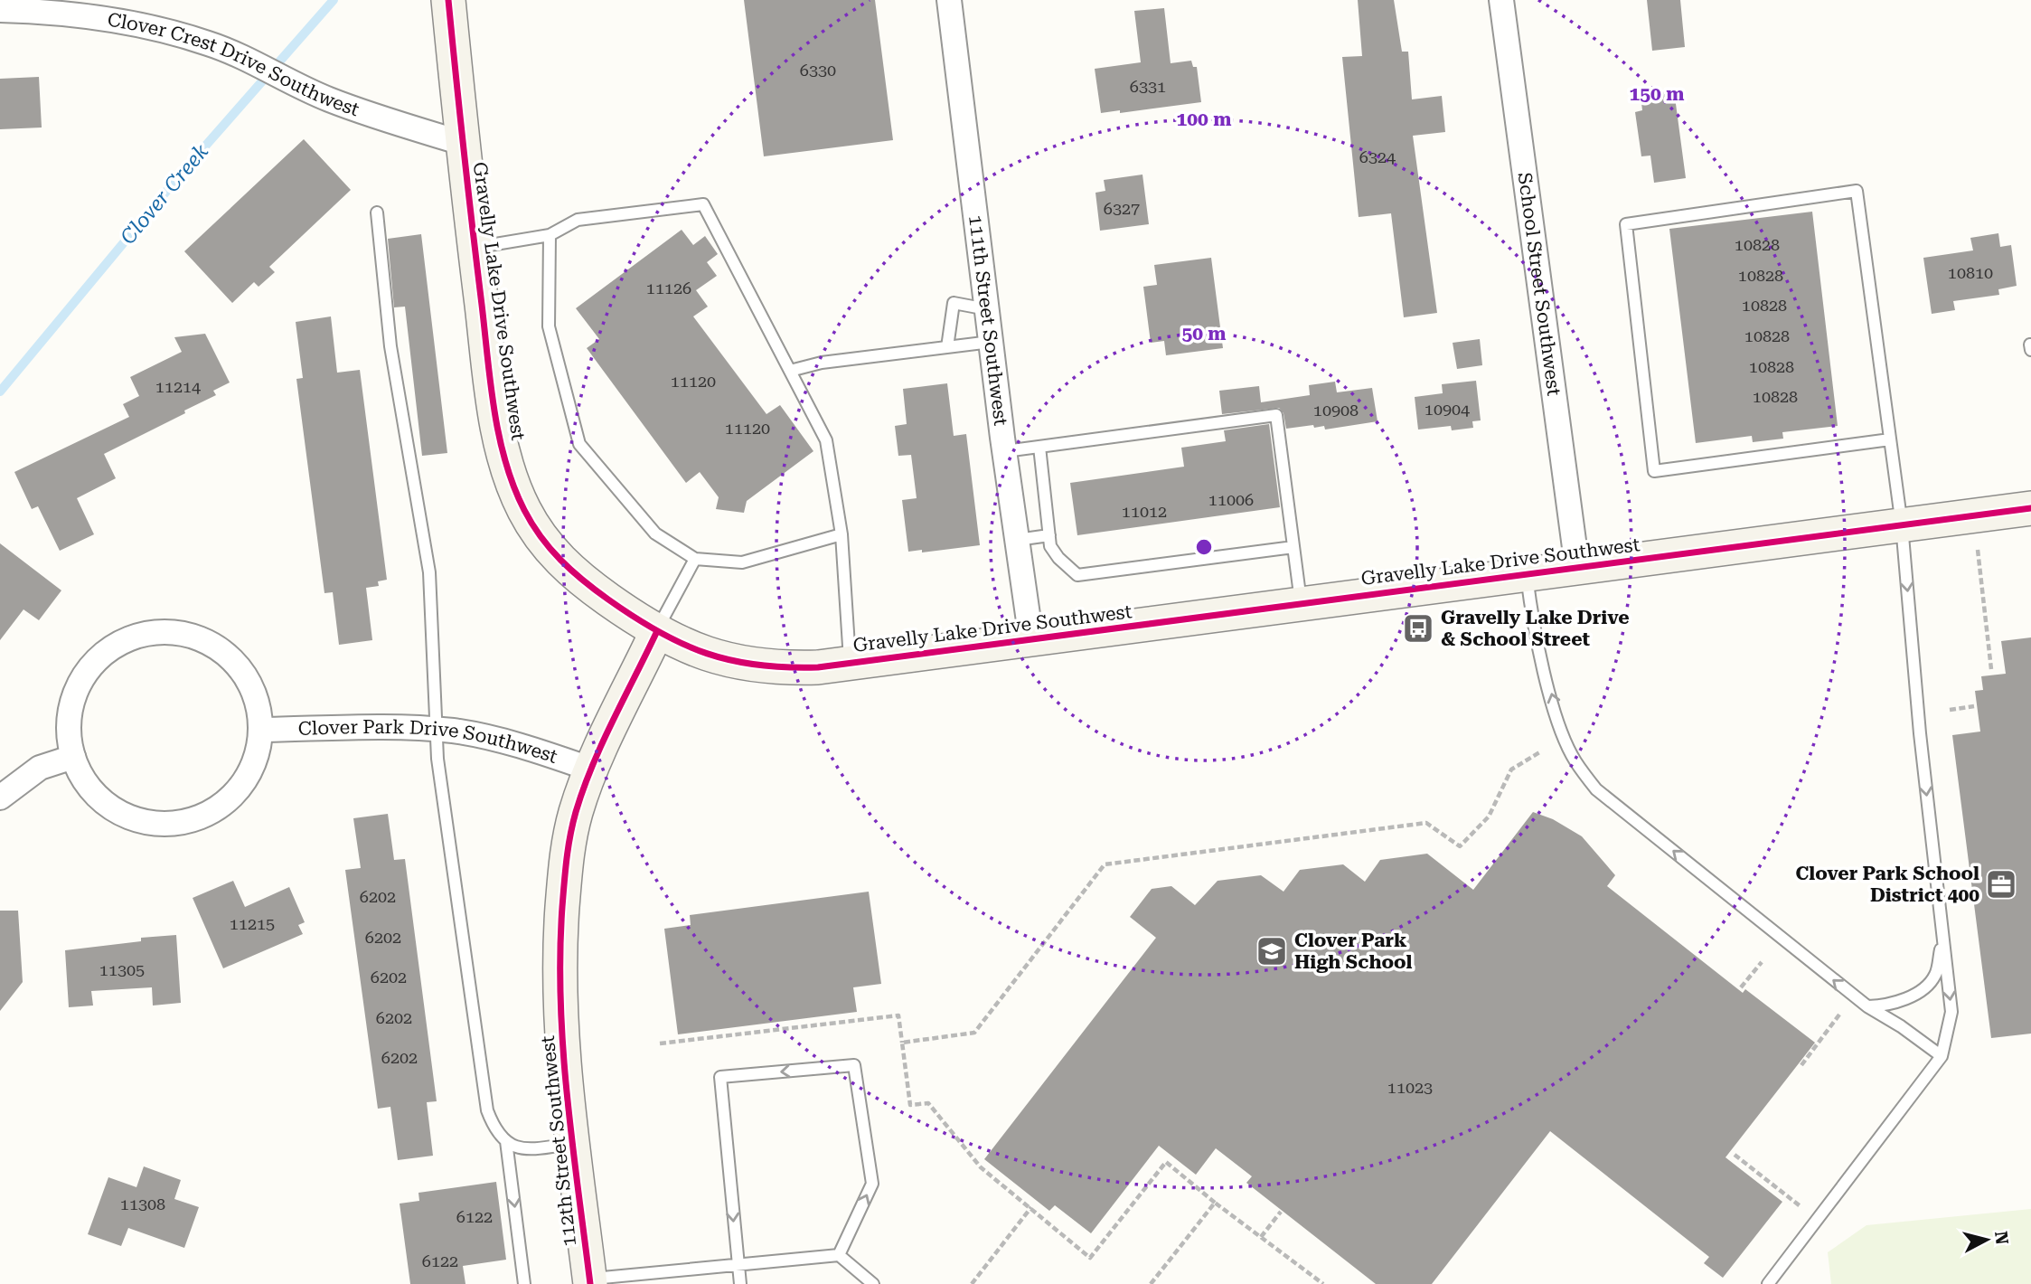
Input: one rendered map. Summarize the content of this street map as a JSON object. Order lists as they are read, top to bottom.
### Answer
{
  "streets": {
    "main road": ["Gravelly Lake Drive Southwest", "112th Street Southwest"],
    "street": [
      "Clover Crest Drive Southwest",
      "School Street Southwest",
      "111th Street Southwest",
      "Clover Park Drive Southwest"
    ]
  },
  "crossings": [
    ["Clover Crest Drive Southwest", "Gravelly Lake Drive Southwest"],
    ["School Street Southwest", "Gravelly Lake Drive Southwest"],
    ["Gravelly Lake Drive Southwest", "111th Street Southwest"],
    ["Gravelly Lake Drive Southwest", "112th Street Southwest"],
    ["Clover Park Drive Southwest", "112th Street Southwest"]
  ],
  "water": ["Clover Creek"],
  "places": {
    "bus stop": ["Gravelly Lake Drive & School Street"],
    "office": ["Clover Park School District 400"],
    "school or university": ["Clover Park High School"]
  },
  "house_numbers": [
    "6330",
    "6331",
    "6324",
    "6327",
    "10828",
    "10810",
    "10828",
    "11126",
    "10828",
    "10828",
    "10828",
    "11120",
    "11214",
    "10828",
    "10904",
    "10908",
    "11120",
    "11006",
    "11012",
    "6202",
    "11215",
    "6202",
    "11305",
    "6202",
    "6202",
    "6202",
    "11023",
    "11308",
    "6122",
    "6122"
  ],
  "north": "right",
  "rings": ["150 m", "100 m", "50 m"]
}
